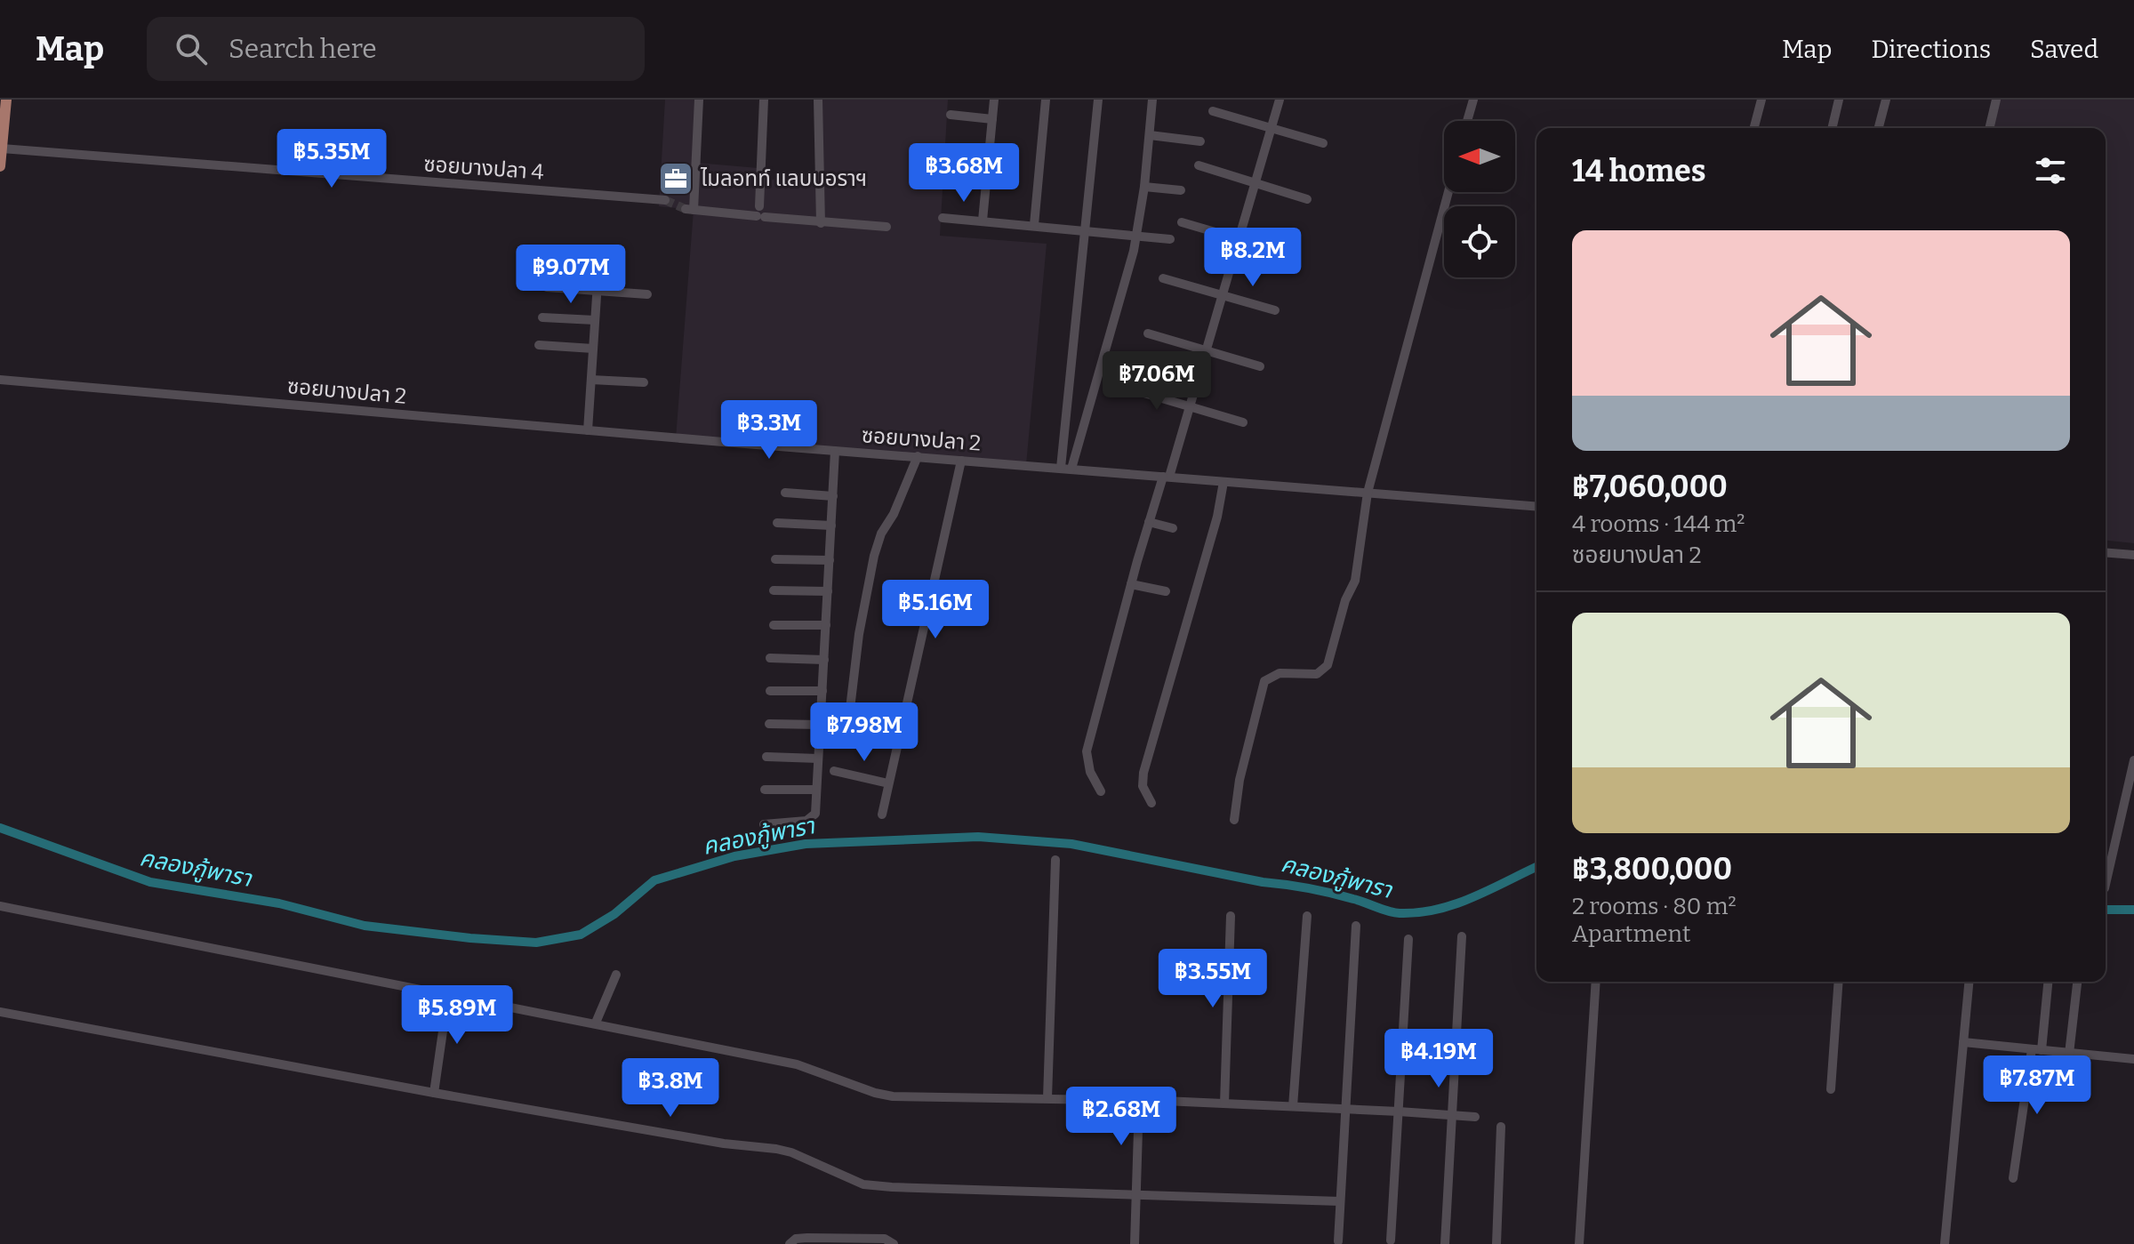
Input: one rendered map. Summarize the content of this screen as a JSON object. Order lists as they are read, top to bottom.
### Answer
{
  "streets": {
    "street": ["ซอยบางปลา 4", "ซอยบางปลา 2"]
  },
  "water": ["คลองกู้พารา"],
  "places": {
    "office": ["ไมลอทท์ แลบบอราฯ"]
  },
  "north": "left",
  "page": {
    "header": "Map",
    "search": "Search here",
    "nav": ["Map", "Directions", "Saved"],
    "heading": "14 homes",
    "price": [
      "฿5.35M",
      "฿3.68M",
      "฿8.2M",
      "฿9.07M",
      "฿7.06M",
      "฿3.3M",
      "฿5.16M",
      "฿7.98M",
      "฿3.55M",
      "฿5.89M",
      "฿4.19M",
      "฿7.87M",
      "฿3.8M",
      "฿2.68M"
    ],
    "list": [
      {
        "name": "฿7,060,000",
        "note": "4 rooms · 144 m² · ซอยบางปลา 2"
      },
      {
        "name": "฿3,800,000",
        "note": "2 rooms · 80 m² · Apartment"
      }
    ]
  }
}
